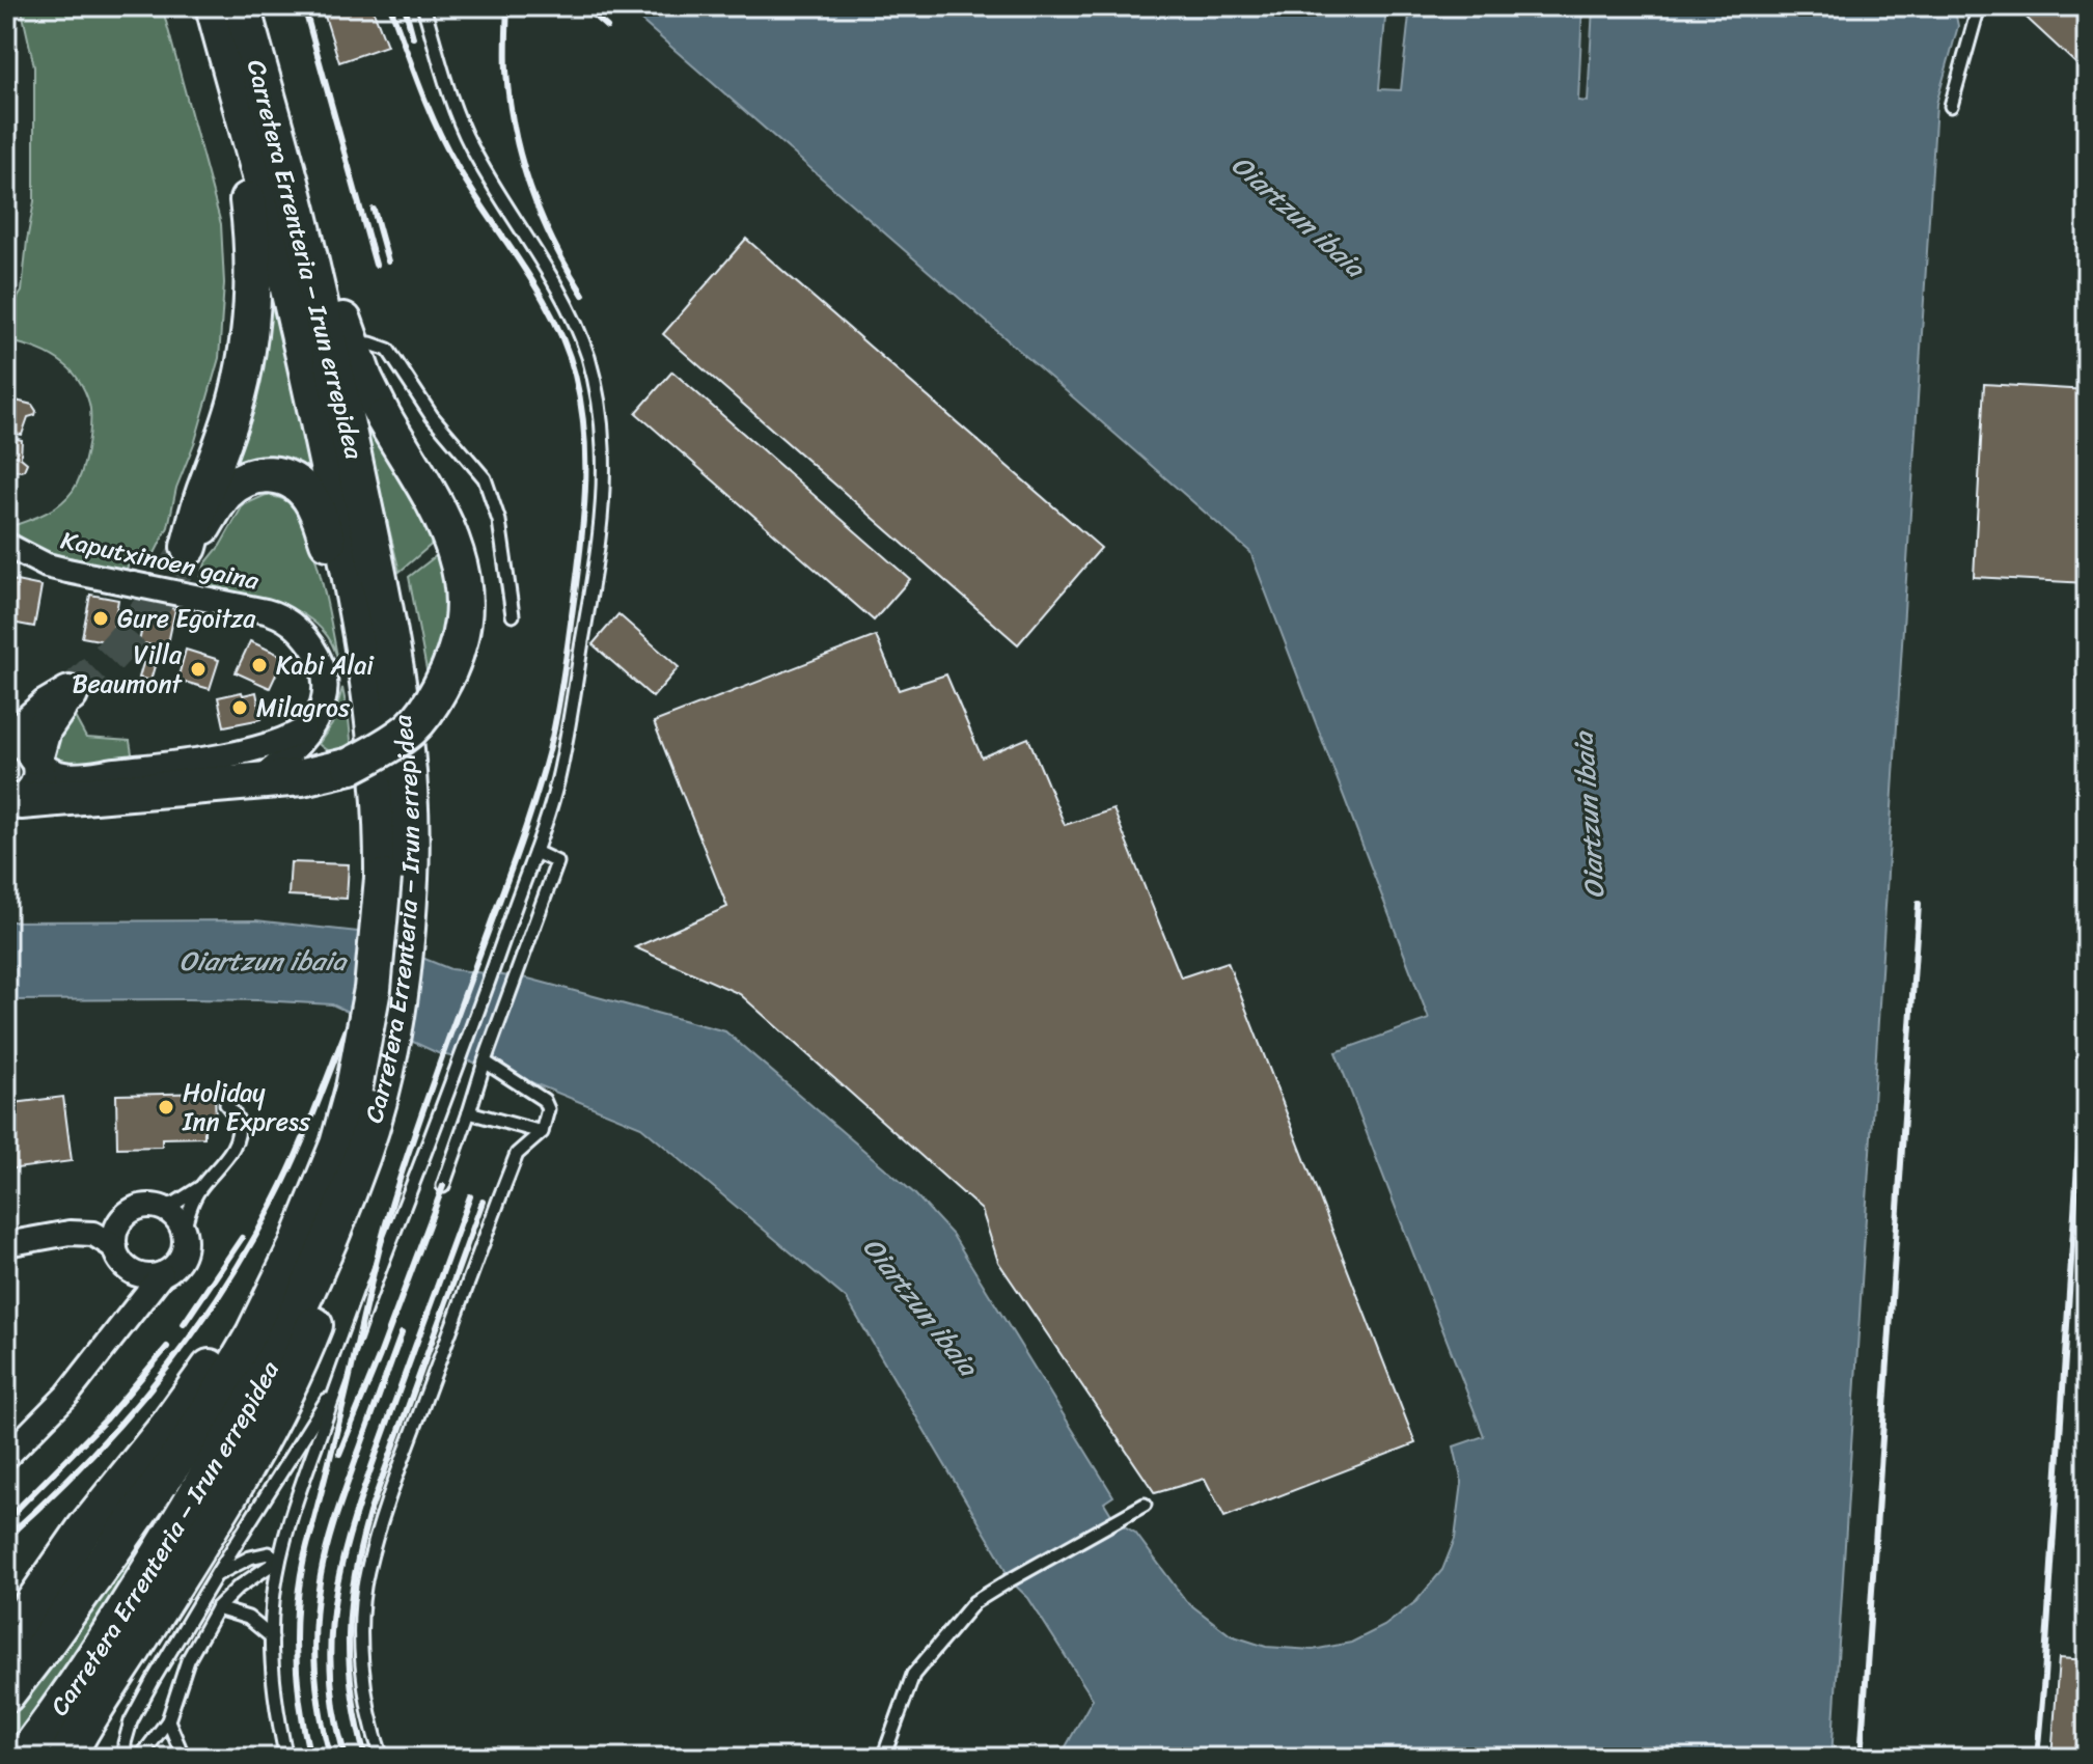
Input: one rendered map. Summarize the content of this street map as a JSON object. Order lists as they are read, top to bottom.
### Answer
{
  "streets": {
    "main road": ["Carretera Errenteria – Irun errepidea"],
    "street": ["Kaputxinoen gaina"]
  },
  "water": ["Oiartzun ibaia"],
  "places": [
    "Gure Egoitza",
    "Kabi Alai",
    "Villa Beaumont",
    "Milagros",
    "Holiday Inn Express"
  ]
}
